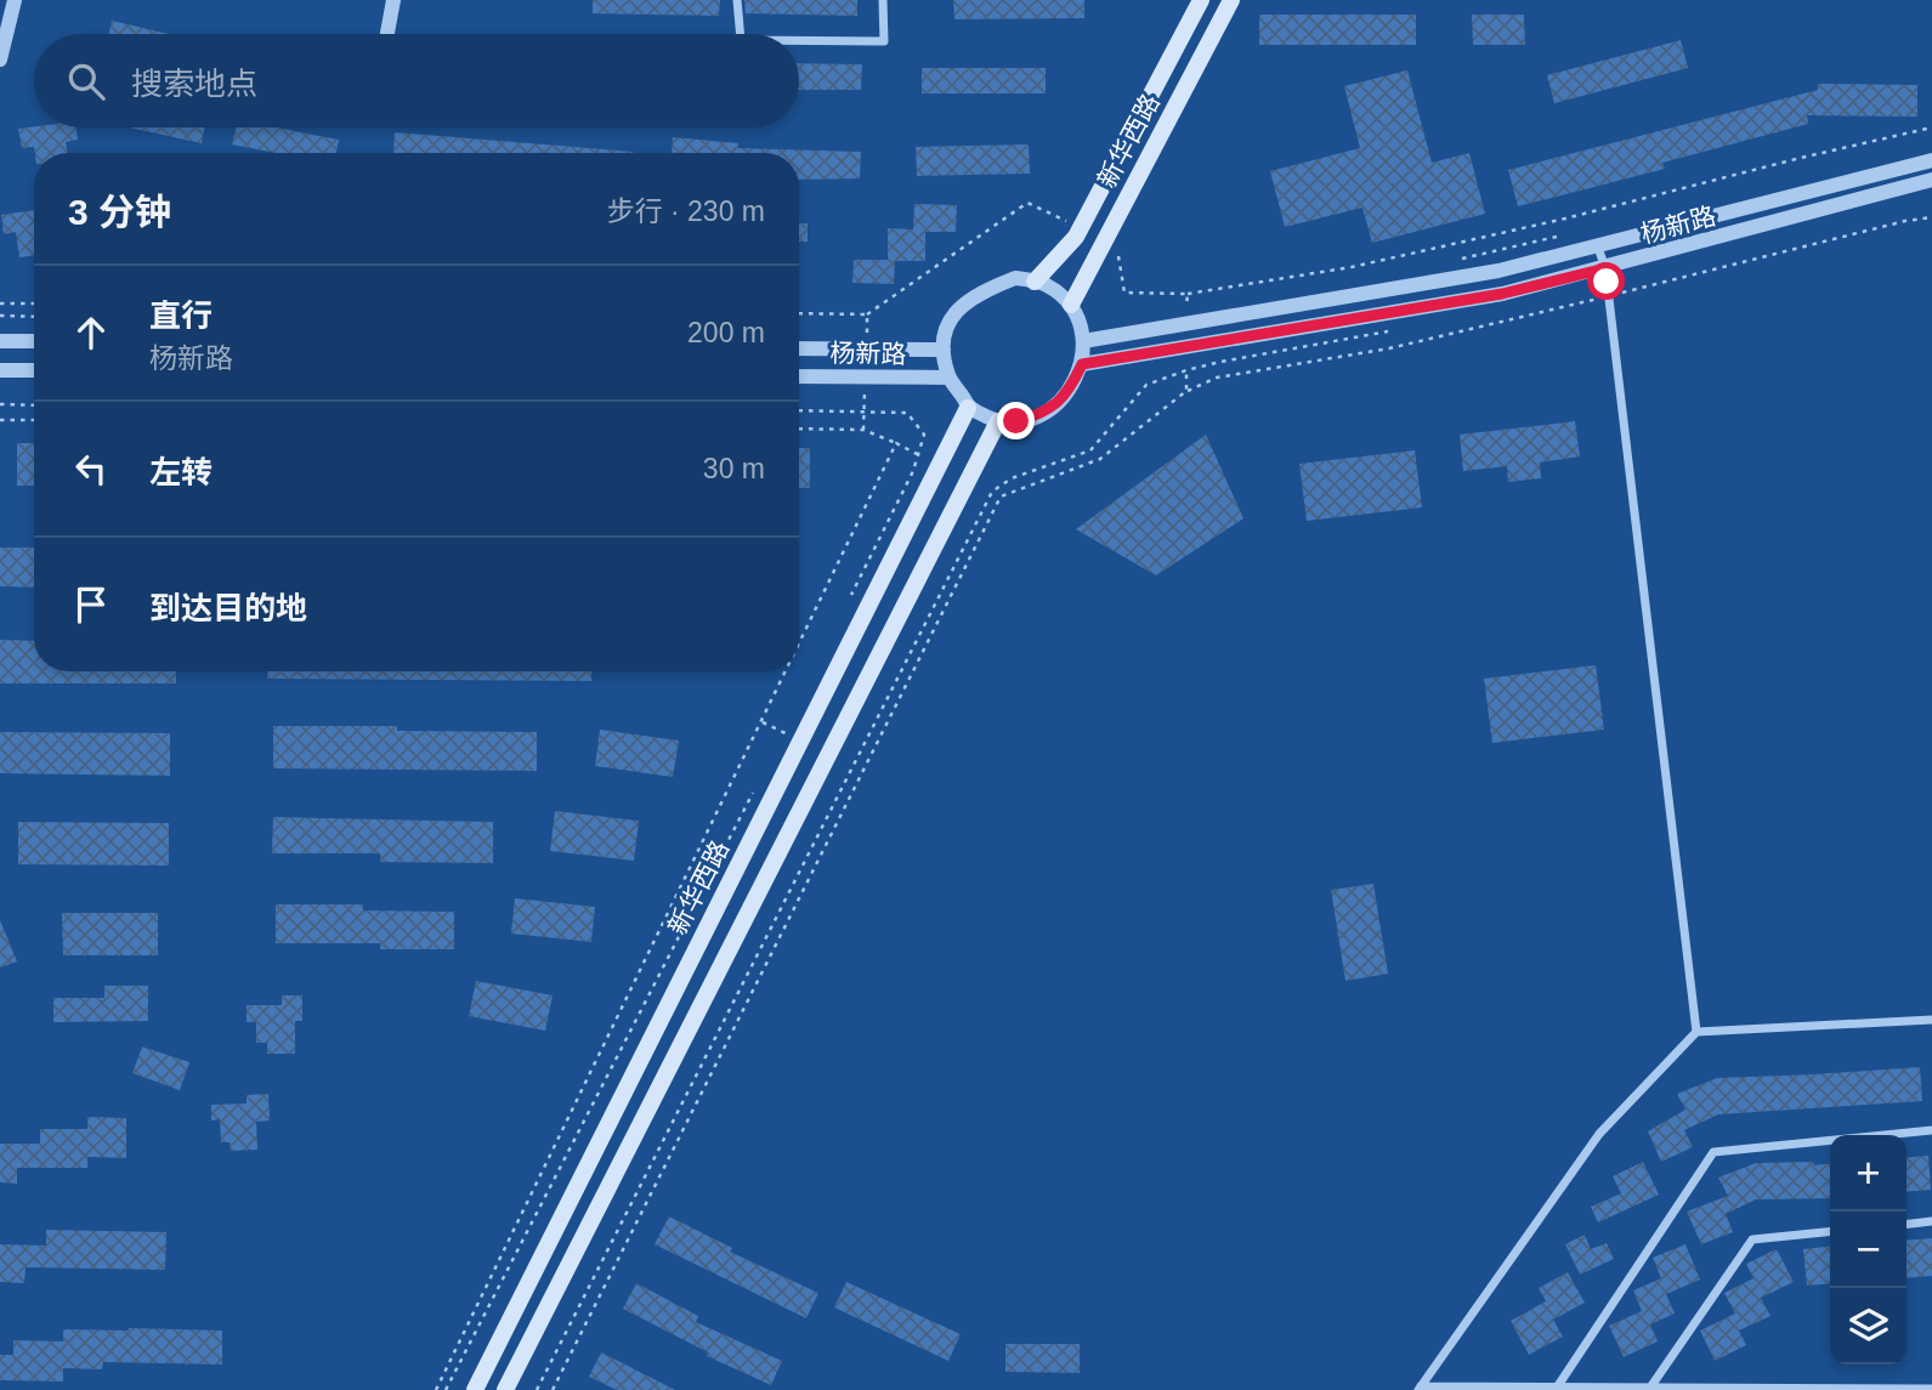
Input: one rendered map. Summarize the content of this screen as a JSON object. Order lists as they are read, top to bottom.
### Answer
{
  "streets": {
    "main road": ["新华西路"],
    "street": ["杨新路"]
  },
  "crossings": [
    ["新华西路", "杨新路"]
  ],
  "page": {
    "search": "搜索地点",
    "heading": ["3 分钟", "步行 · 230 m"],
    "list": [
      ["直行", "杨新路", "200 m"],
      ["左转", "30 m"],
      "到达目的地"
    ],
    "map_buttons": ["+", "−"]
  }
}
